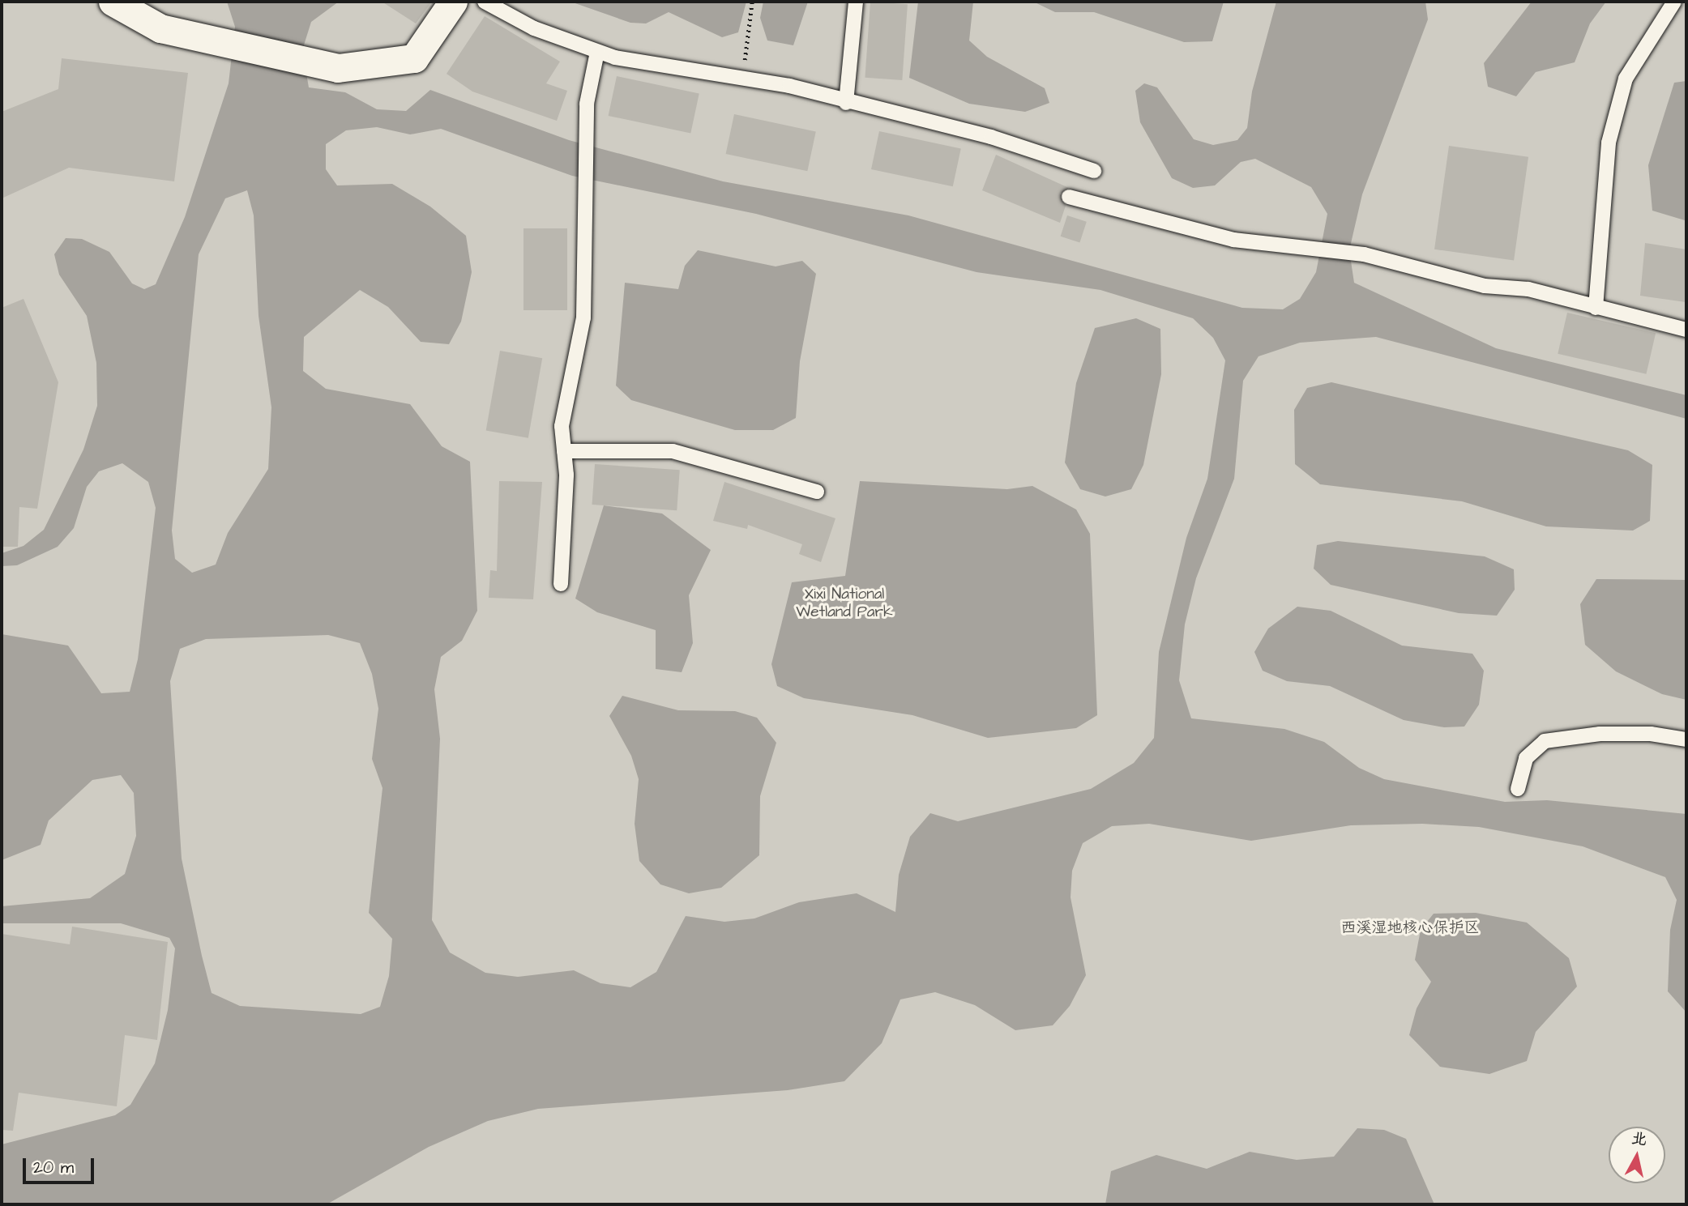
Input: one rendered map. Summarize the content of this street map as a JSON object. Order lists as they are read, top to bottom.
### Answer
{
  "parks": ["Xixi National Wetland Park", "西溪湿地核心保护区"],
  "scale_bar": "20 m",
  "north": "top"
}
